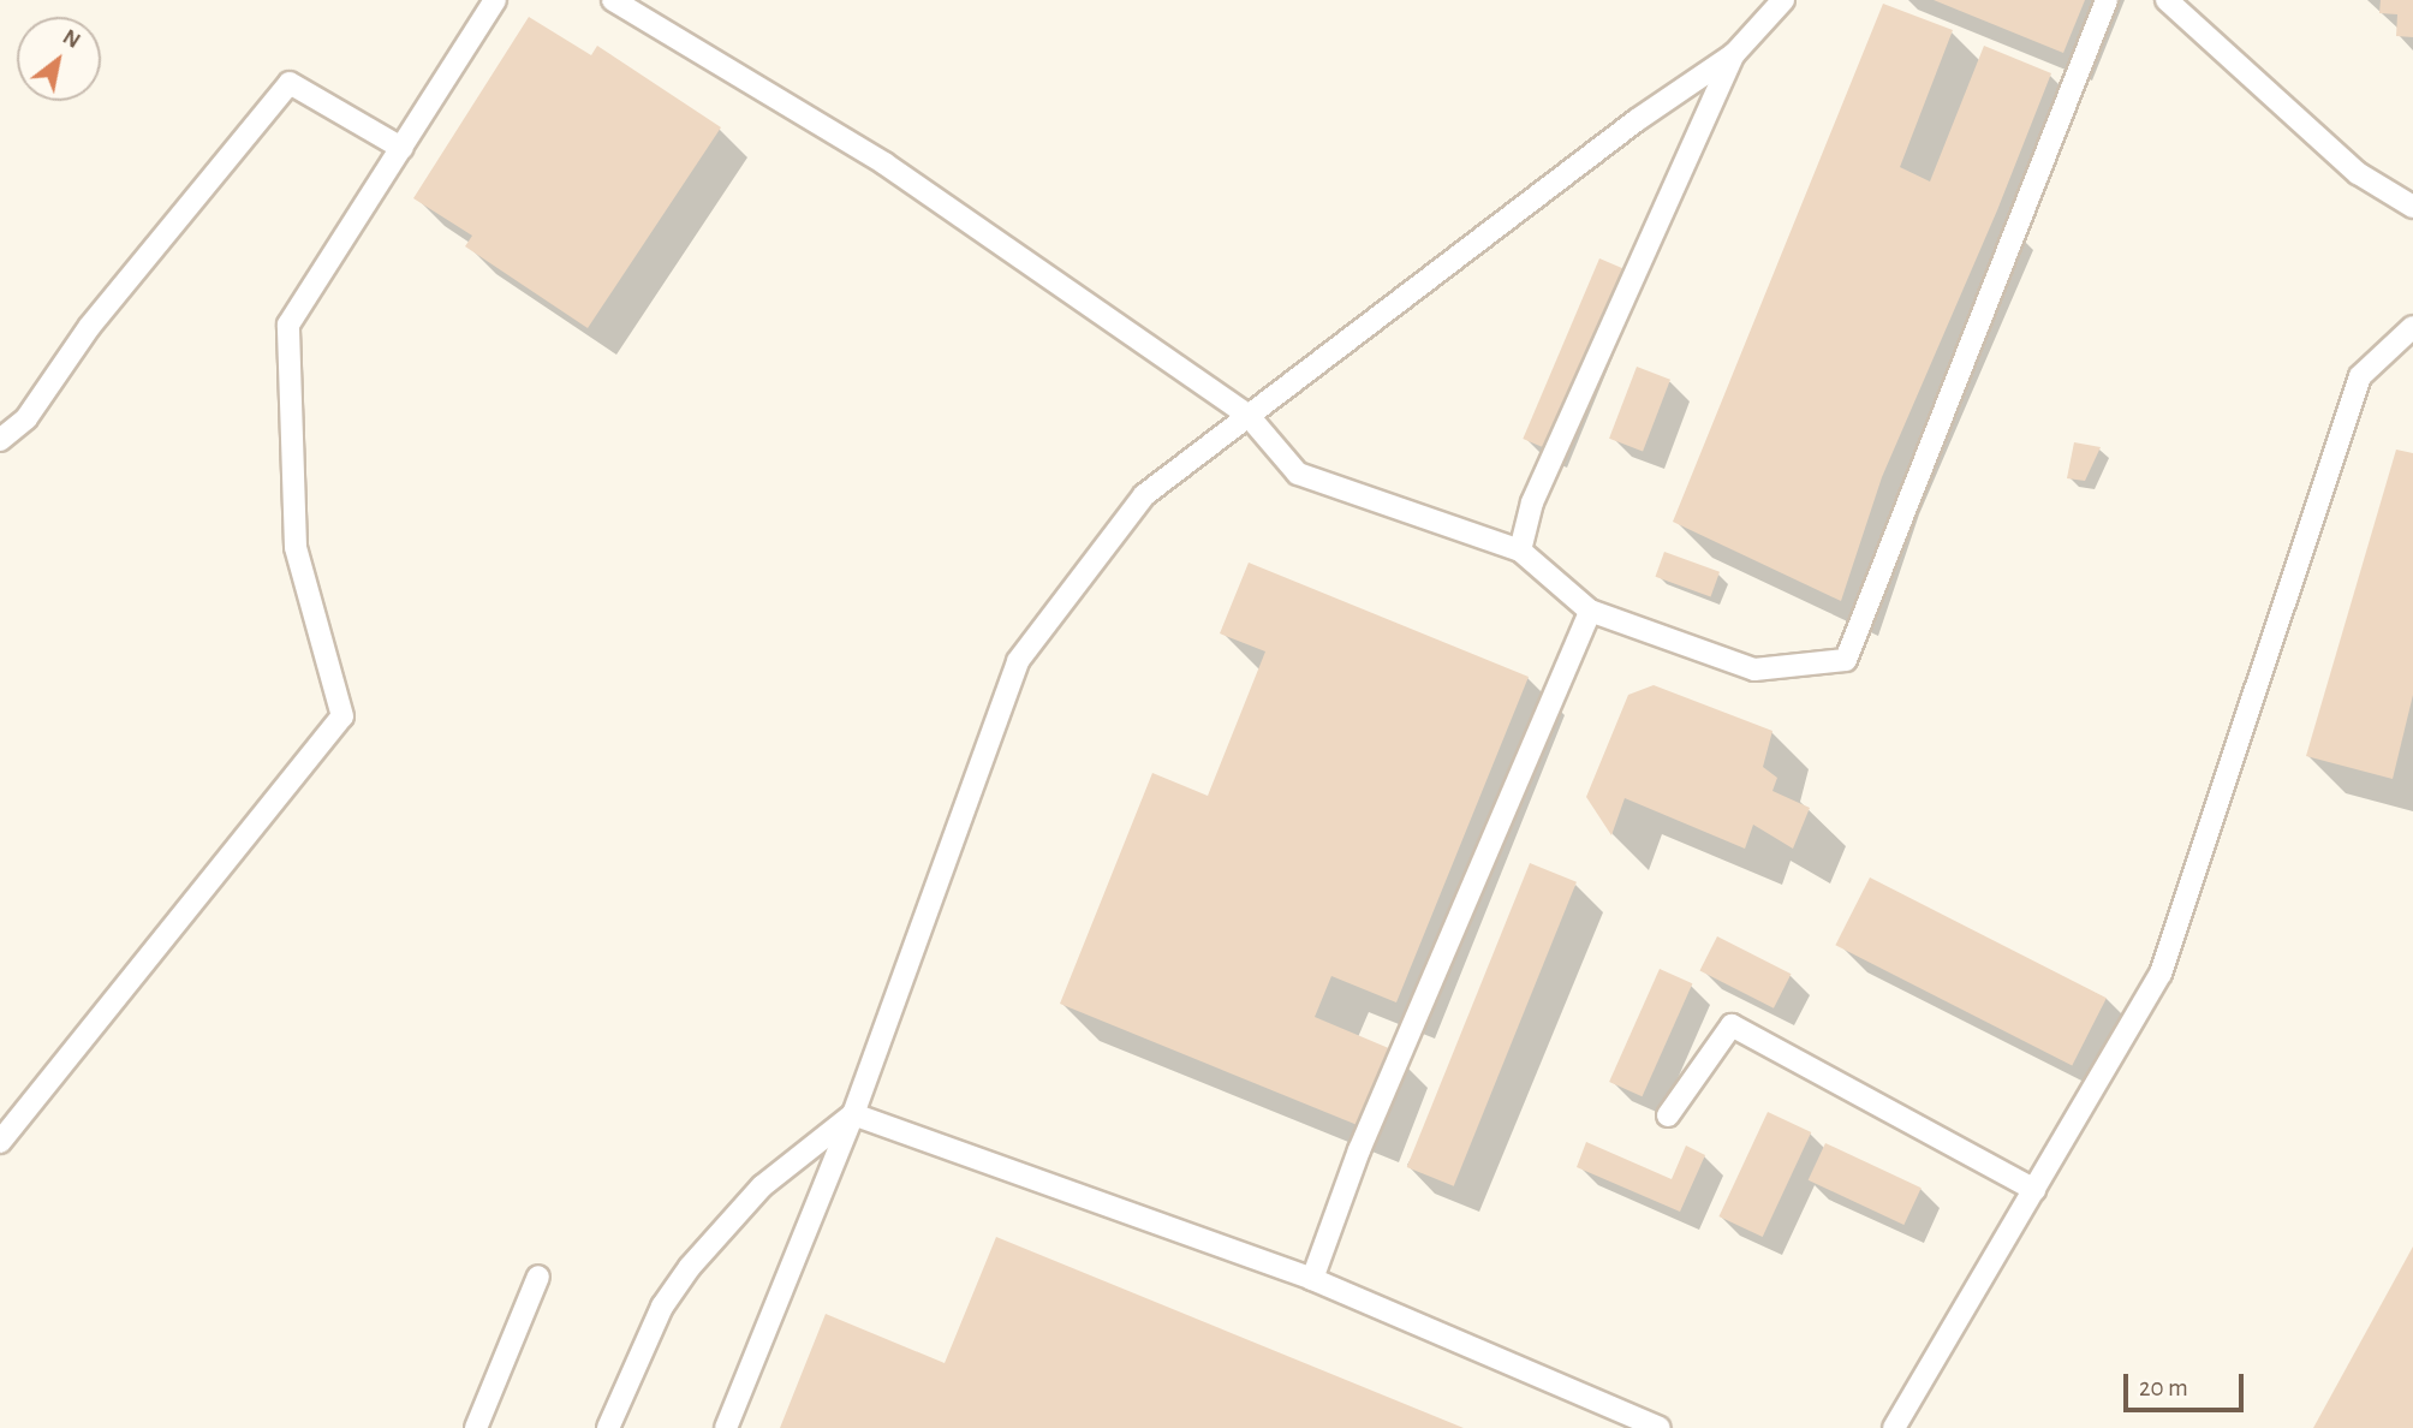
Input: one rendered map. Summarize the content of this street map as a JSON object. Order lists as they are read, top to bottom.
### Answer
{
  "scale_bar": "20 m",
  "north": "top right"
}
